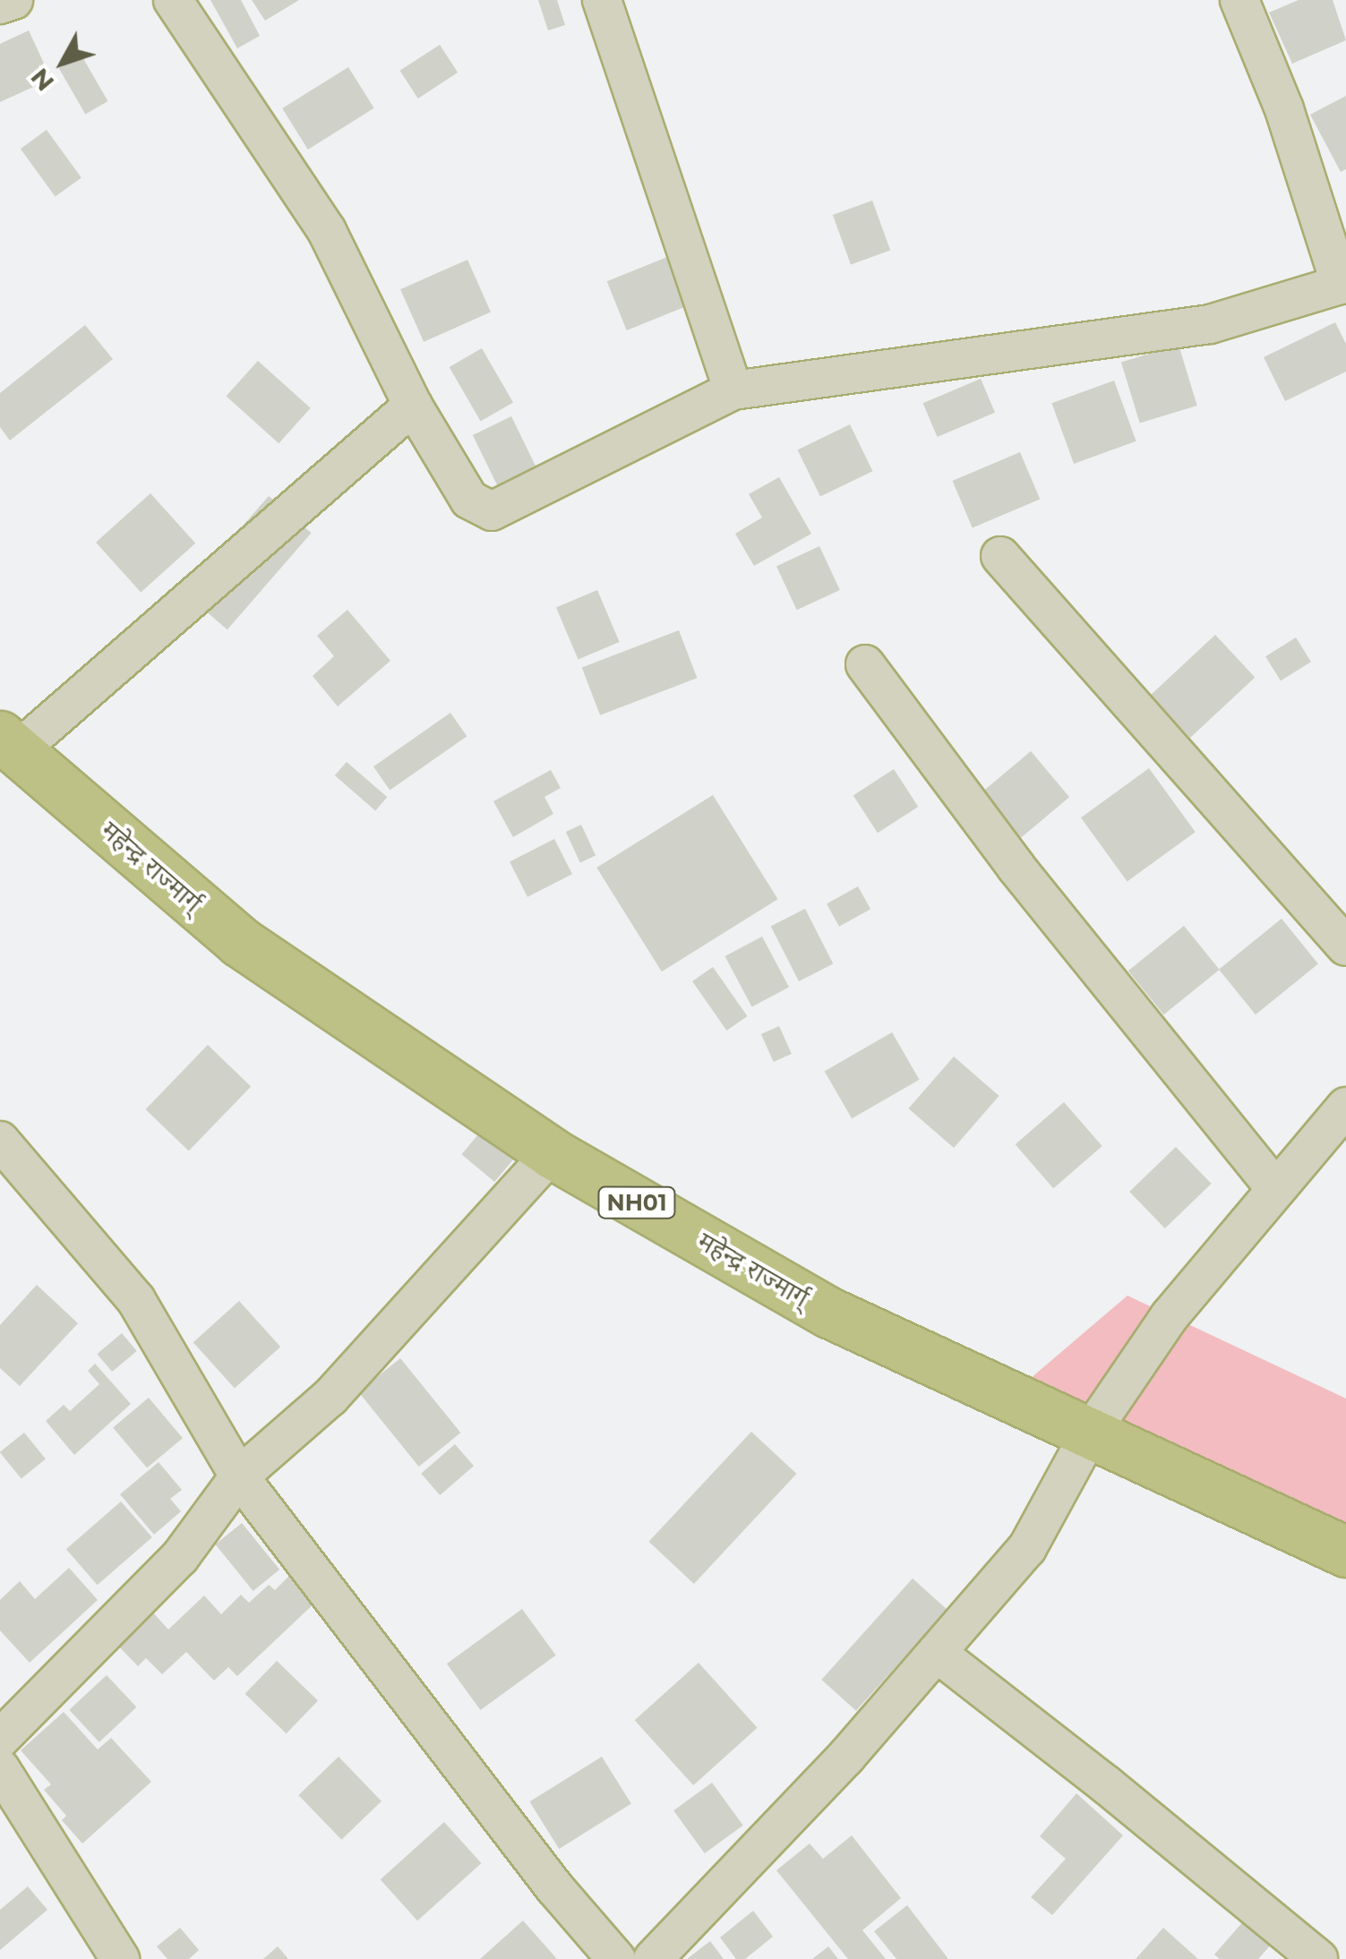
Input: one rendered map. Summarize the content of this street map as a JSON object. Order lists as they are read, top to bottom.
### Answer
{
  "streets": {
    "highway": ["महेन्द्र राज्मार्ग्", "NH01"]
  },
  "north": "bottom left"
}
